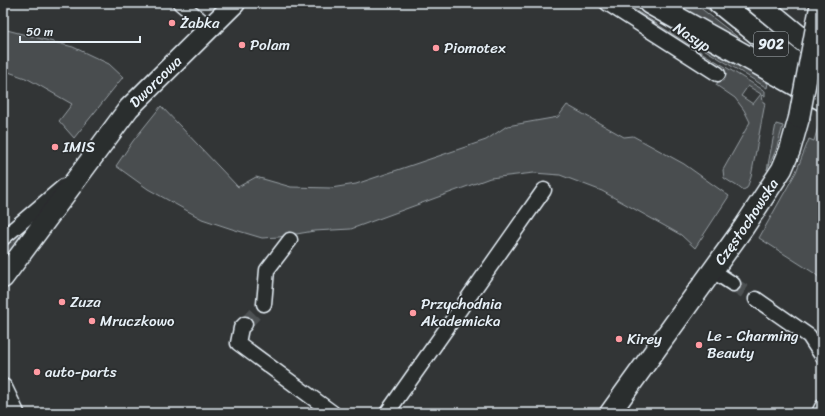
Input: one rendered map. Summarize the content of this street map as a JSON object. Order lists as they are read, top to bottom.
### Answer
{
  "streets": {
    "main road": ["902", "Dworcowa", "Częstochowska"],
    "street": ["Nasyp"]
  },
  "places": [
    "Żabka",
    "Polam",
    "Piomotex",
    "IMIS",
    "Zuza",
    "Przychodnia Akademicka",
    "Mruczkowo",
    "Kirey",
    "Le - Charming Beauty",
    "auto-parts"
  ],
  "scale_bar": "50 m"
}
